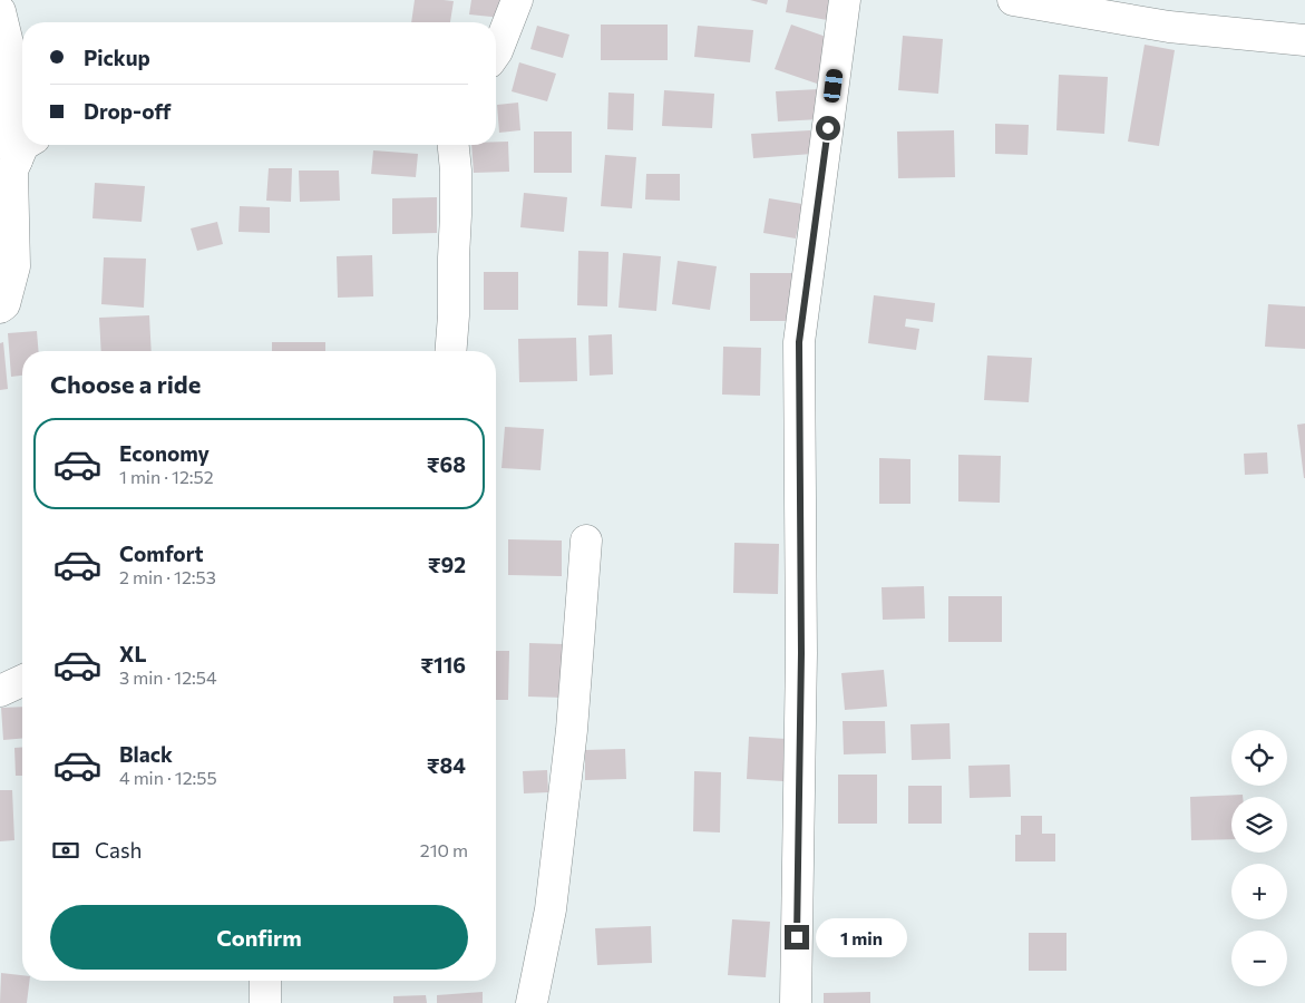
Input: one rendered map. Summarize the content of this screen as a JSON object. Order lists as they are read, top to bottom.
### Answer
{
  "page": {
    "banner": ["Pickup", "Drop-off"],
    "heading": "Choose a ride",
    "list": [
      {
        "name": "Economy",
        "note": "1 min · 12:52",
        "value": "₹68"
      },
      {
        "name": "Comfort",
        "note": "2 min · 12:53",
        "value": "₹92"
      },
      {
        "name": "XL",
        "note": "3 min · 12:54",
        "value": "₹116"
      },
      {
        "name": "Black",
        "note": "4 min · 12:55",
        "value": "₹84"
      }
    ],
    "map_buttons": ["+", "−"],
    "pay": ["Cash", "210 m"],
    "buttons": "Confirm",
    "bubble": "1 min"
  }
}
